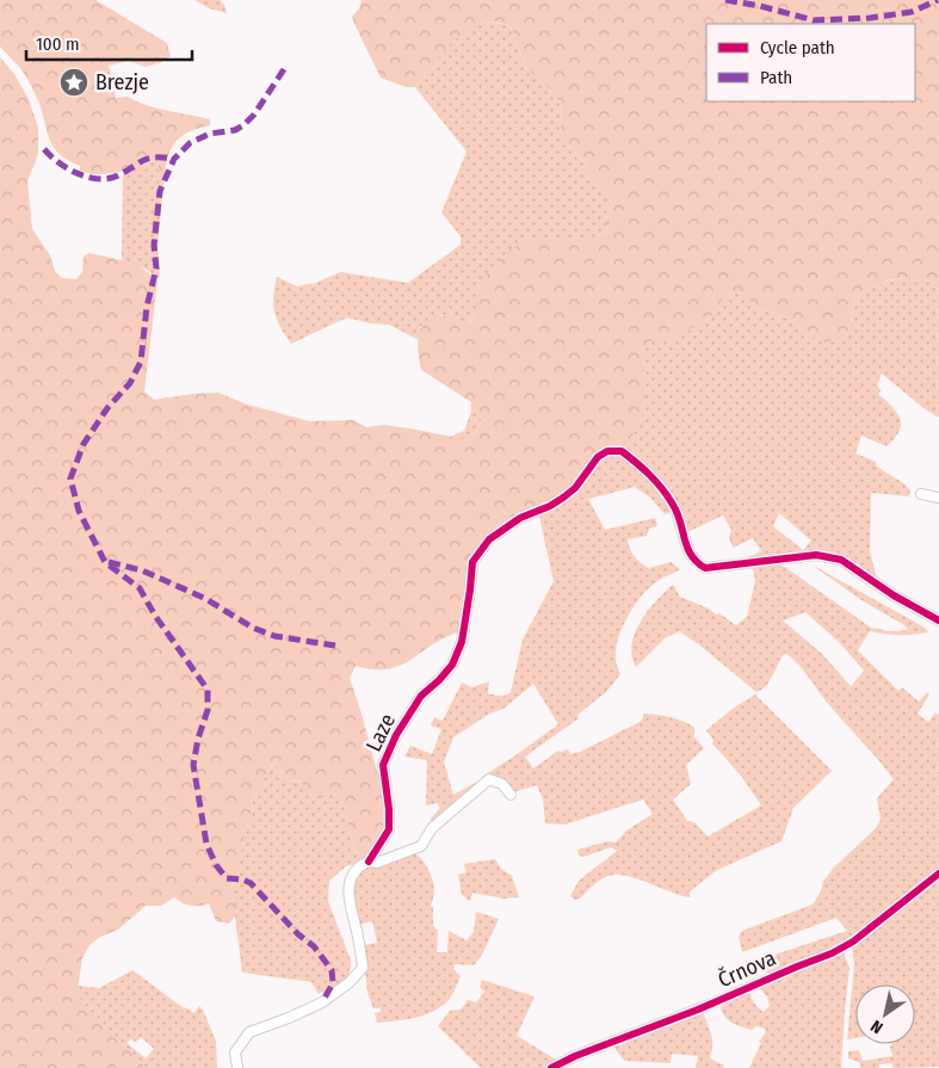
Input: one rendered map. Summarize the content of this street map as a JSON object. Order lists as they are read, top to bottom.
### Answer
{
  "streets": {
    "street": ["Laze", "Črnova"]
  },
  "places": {
    "place": ["Brezje"]
  },
  "legend": ["Cycle path", "Path"],
  "scale_bar": "100 m",
  "north": "bottom left"
}
